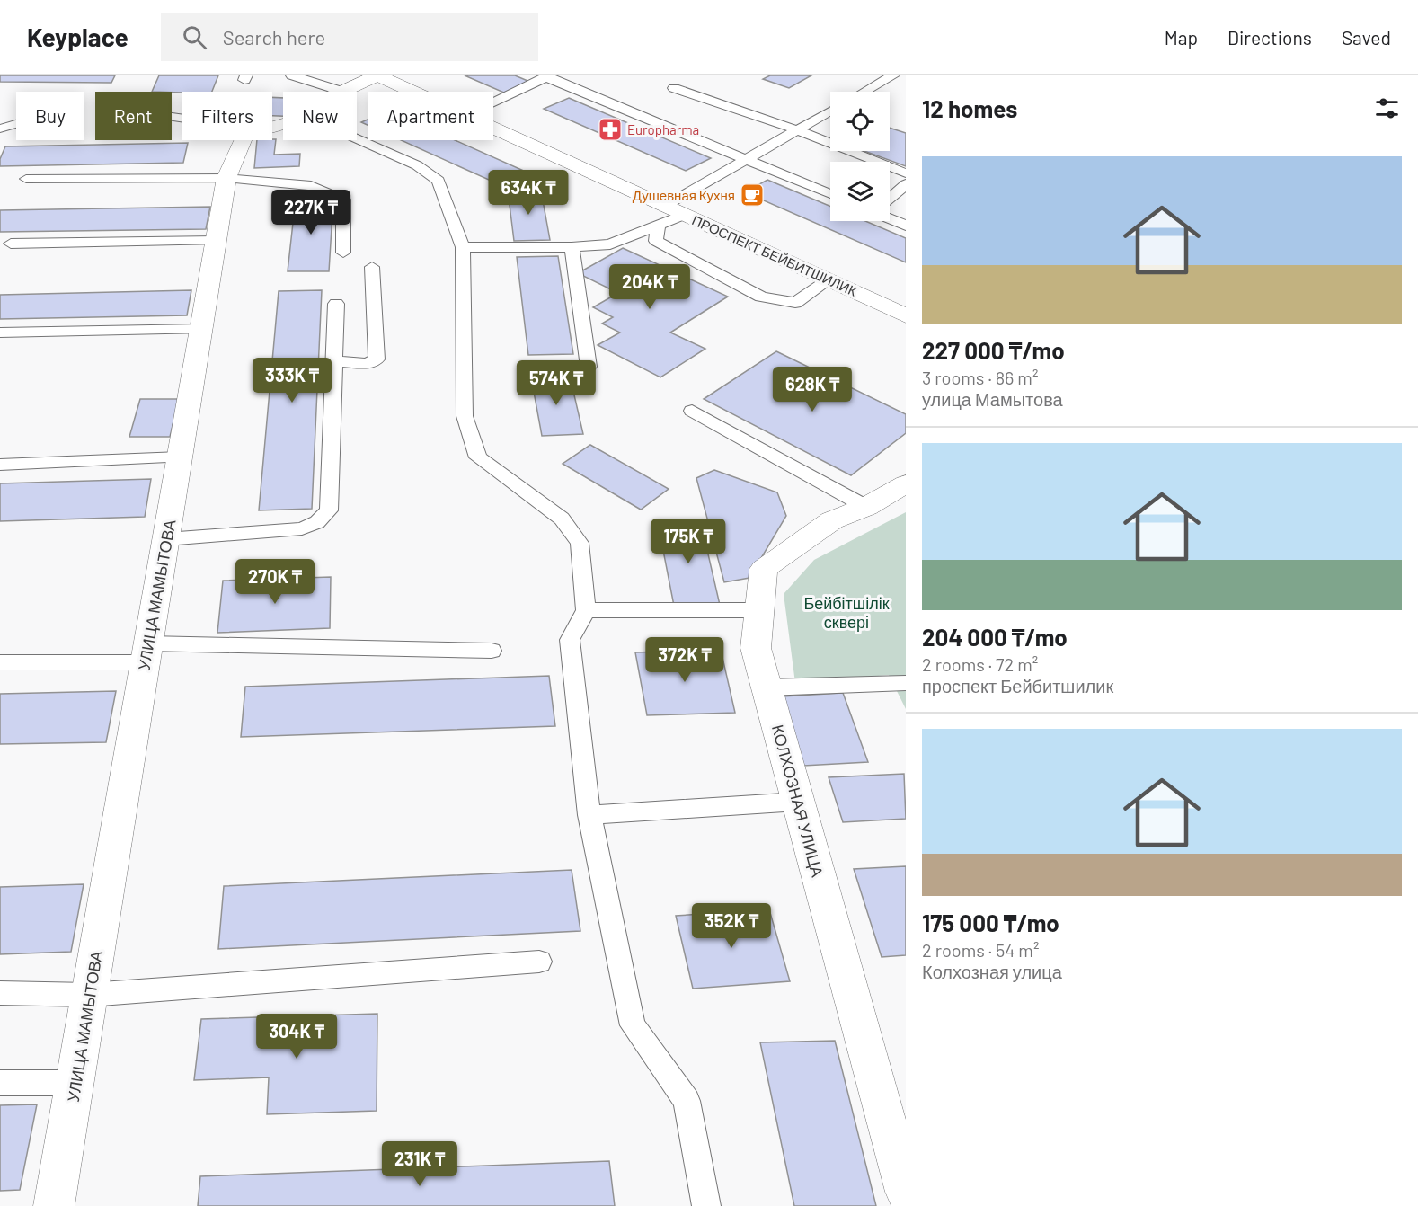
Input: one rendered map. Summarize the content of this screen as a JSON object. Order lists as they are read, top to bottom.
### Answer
{
  "streets": {
    "street": ["ПРОСПЕКТ БЕЙБИТШИЛИК", "УЛИЦА МАМЫТОВА", "КОЛХОЗНАЯ УЛИЦА"]
  },
  "parks": ["Бейбітшілік сквері"],
  "places": {
    "pharmacy": ["Europharma"],
    "cafe": ["Душевная Кухня"]
  },
  "page": {
    "header": "Keyplace",
    "search": "Search here",
    "nav": ["Map", "Directions", "Saved"],
    "heading": "12 homes",
    "chip": [
      "Buy",
      "Rent",
      "Filters",
      "New",
      "Apartment"
    ],
    "list": [
      {
        "name": "227 000 ₸/mo",
        "note": "3 rooms · 86 m² · улица Мамытова"
      },
      {
        "name": "204 000 ₸/mo",
        "note": "2 rooms · 72 m² · проспект Бейбитшилик"
      },
      {
        "name": "175 000 ₸/mo",
        "note": "2 rooms · 54 m² · Колхозная улица"
      }
    ],
    "price": [
      "634K ₸",
      "227K ₸",
      "204K ₸",
      "333K ₸",
      "574K ₸",
      "628K ₸",
      "175K ₸",
      "270K ₸",
      "372K ₸",
      "352K ₸",
      "304K ₸",
      "231K ₸"
    ]
  }
}
